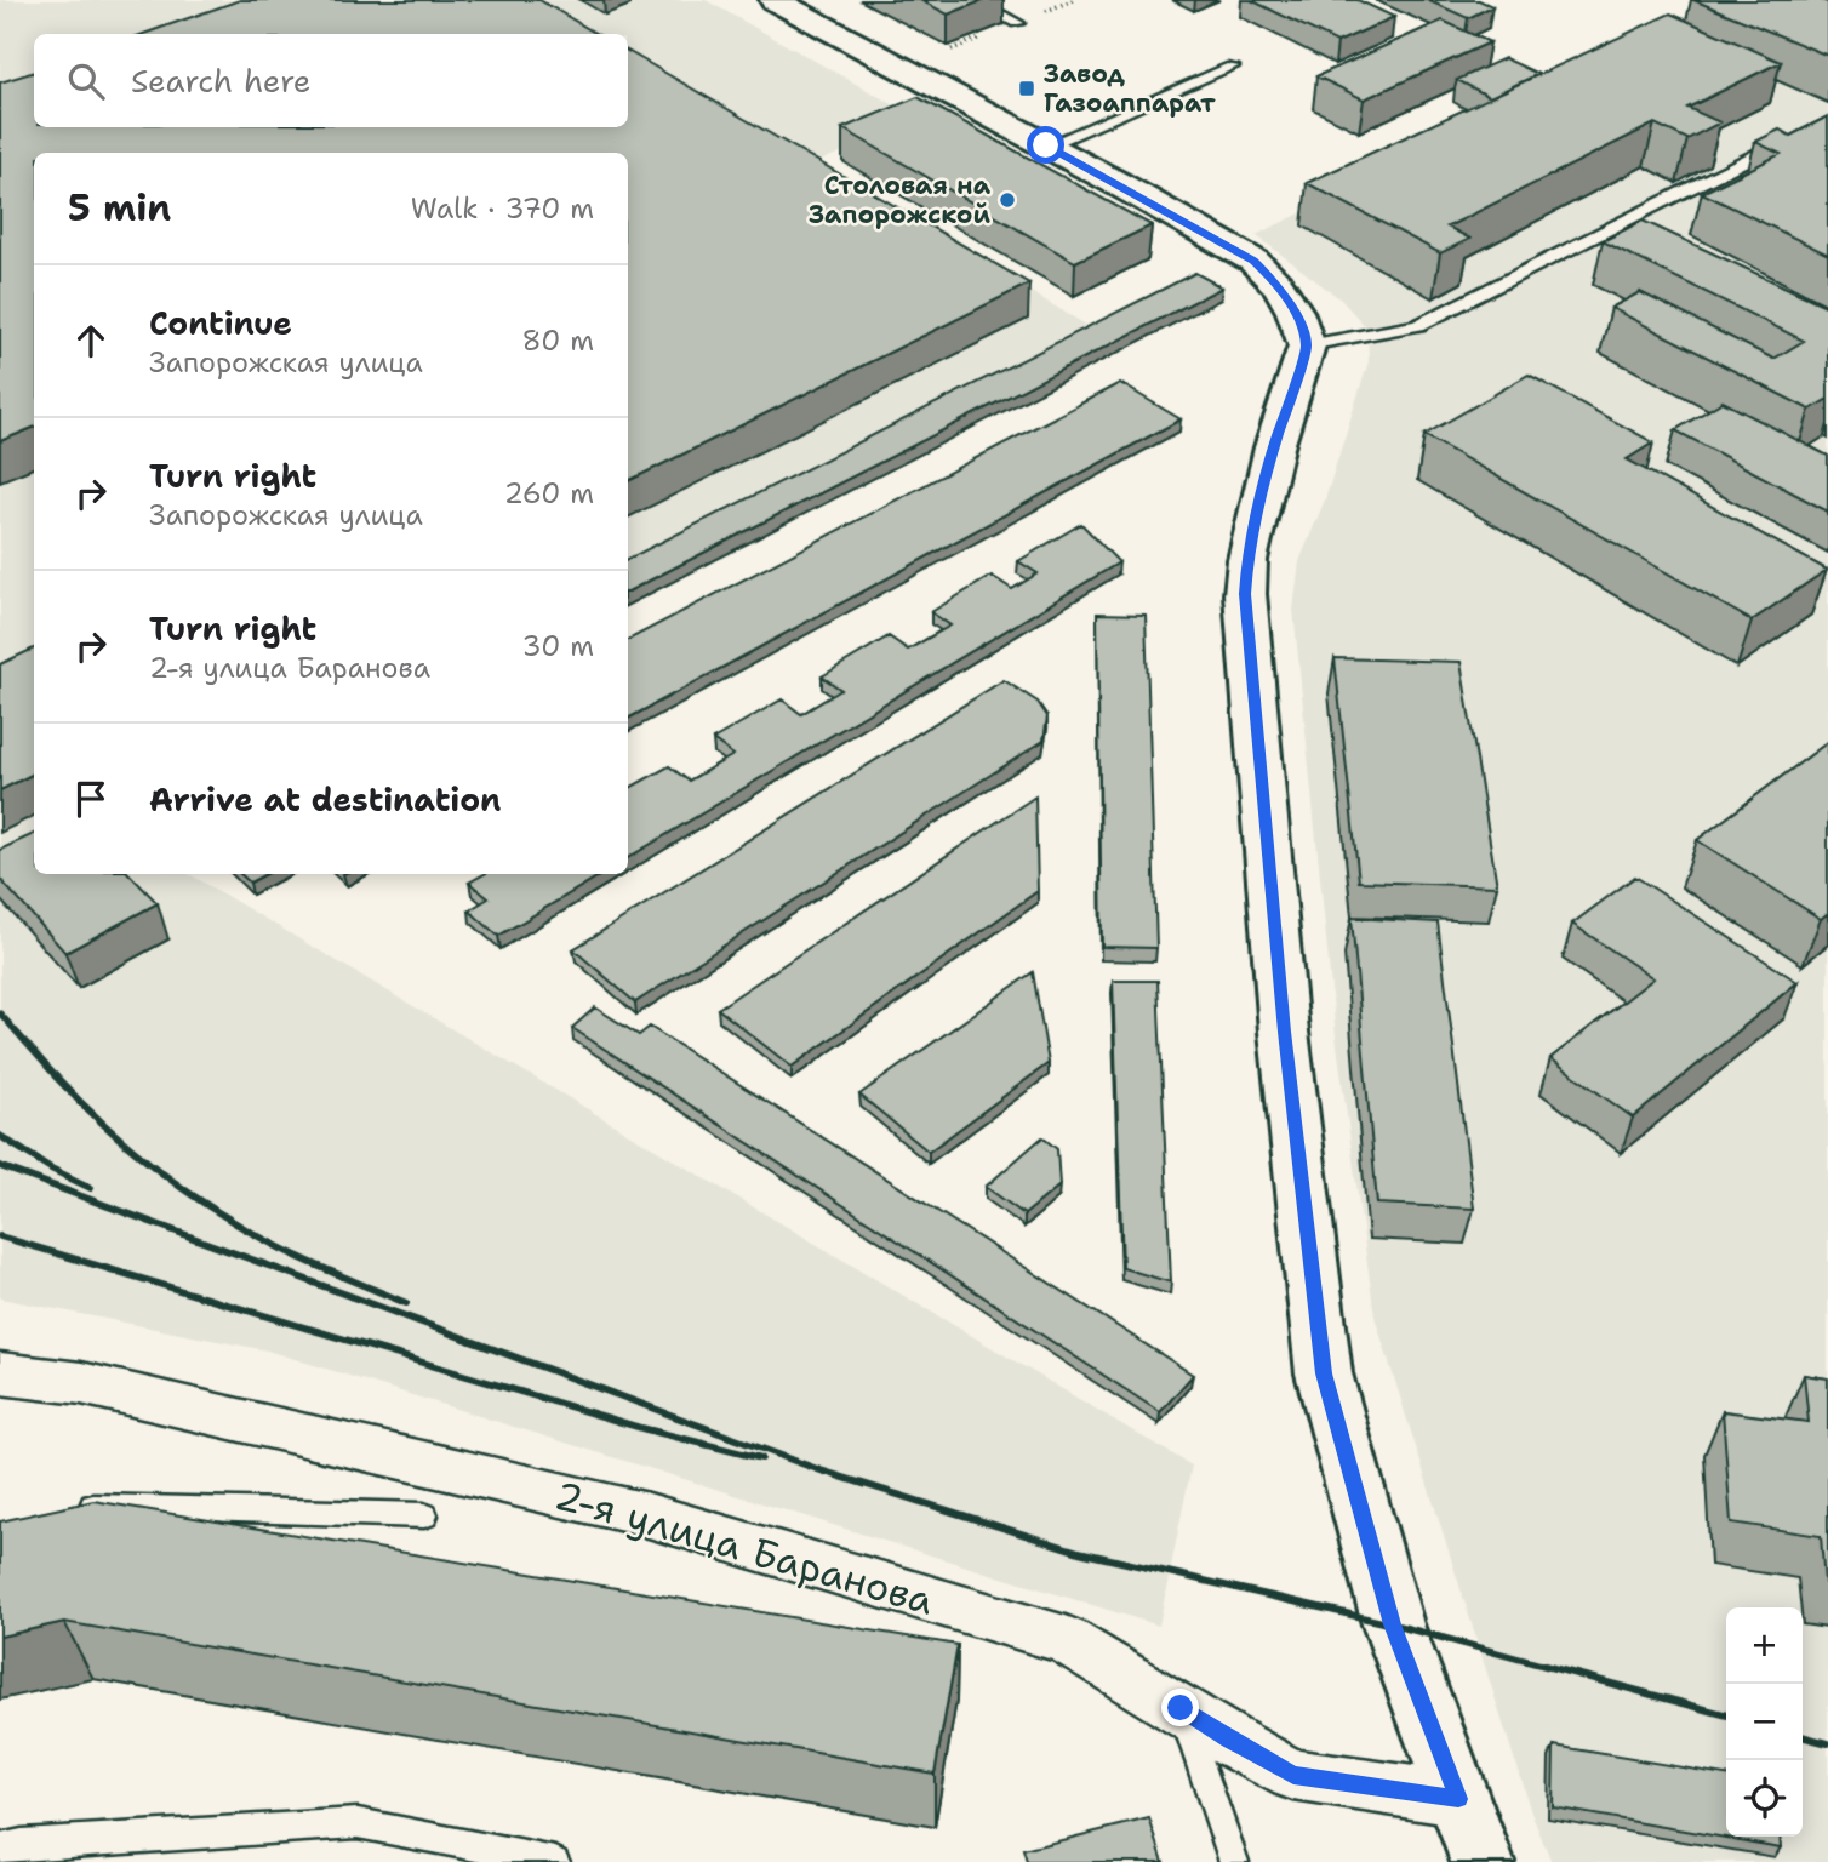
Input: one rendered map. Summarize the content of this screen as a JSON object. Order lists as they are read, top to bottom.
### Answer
{
  "streets": {
    "street": ["2-я улица Баранова"]
  },
  "places": {
    "transit": ["Завод Газоаппарат"],
    "other": ["Столовая на Запорожской"]
  },
  "page": {
    "search": "Search here",
    "heading": ["5 min", "Walk · 370 m"],
    "list": [
      ["Continue", "Запорожская улица", "80 m"],
      ["Turn right", "Запорожская улица", "260 m"],
      ["Turn right", "2-я улица Баранова", "30 m"],
      "Arrive at destination"
    ],
    "map_buttons": ["+", "−"]
  }
}
